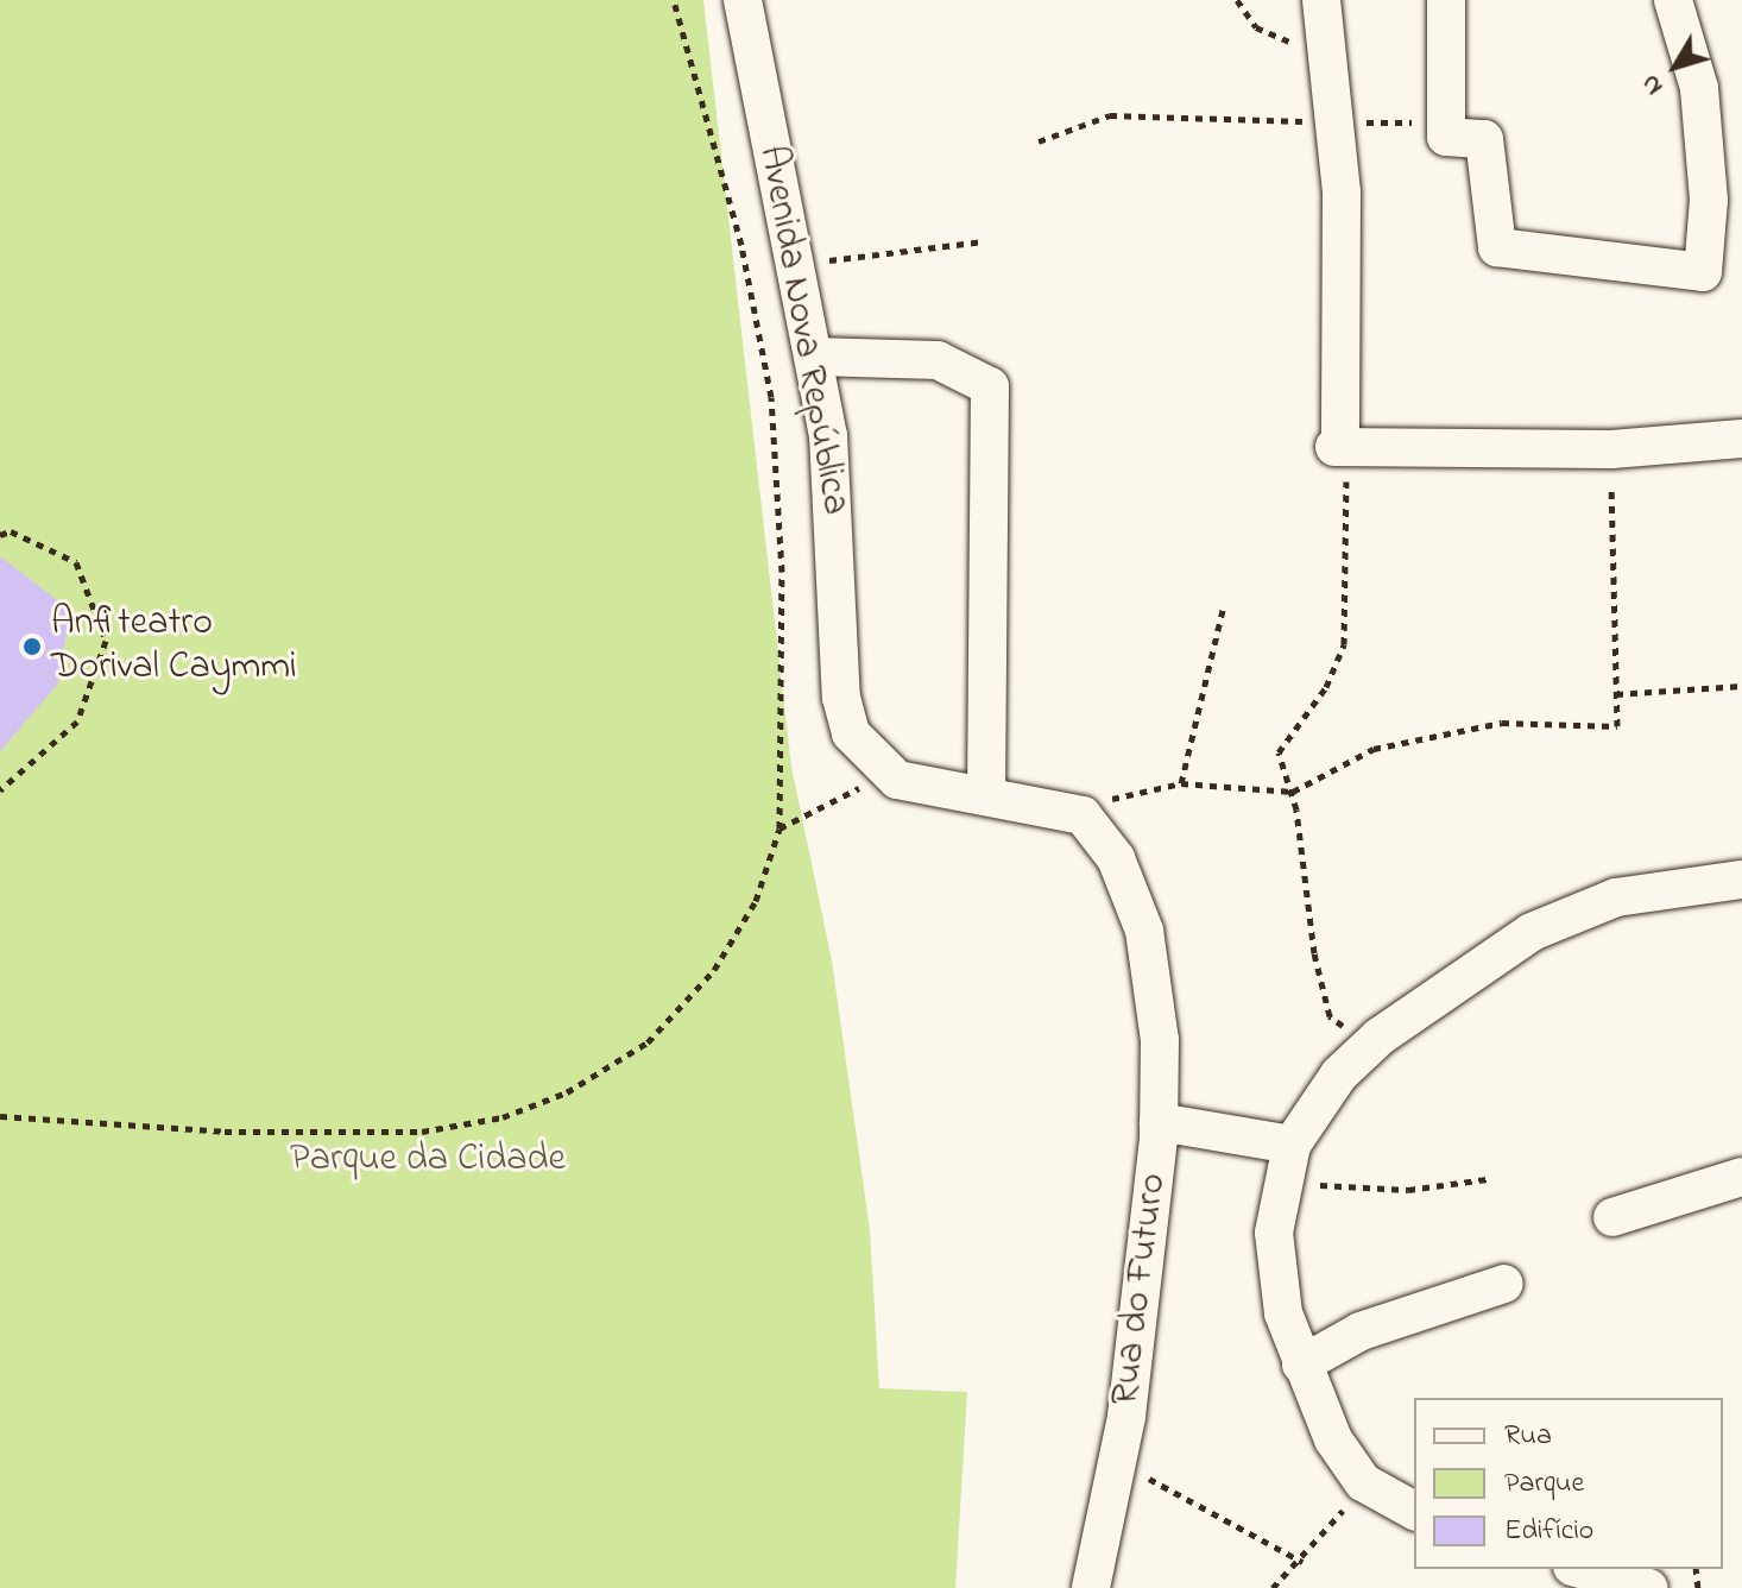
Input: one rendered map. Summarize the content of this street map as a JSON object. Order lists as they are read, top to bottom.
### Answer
{
  "streets": {
    "street": ["Avenida Nova República", "Rua do Futuro"]
  },
  "crossings": [
    ["Avenida Nova República", "Rua do Futuro"]
  ],
  "parks": ["Parque da Cidade"],
  "places": ["Anfiteatro Dorival Caymmi"],
  "legend": ["Rua", "Parque", "Edifício"],
  "north": "bottom left"
}
